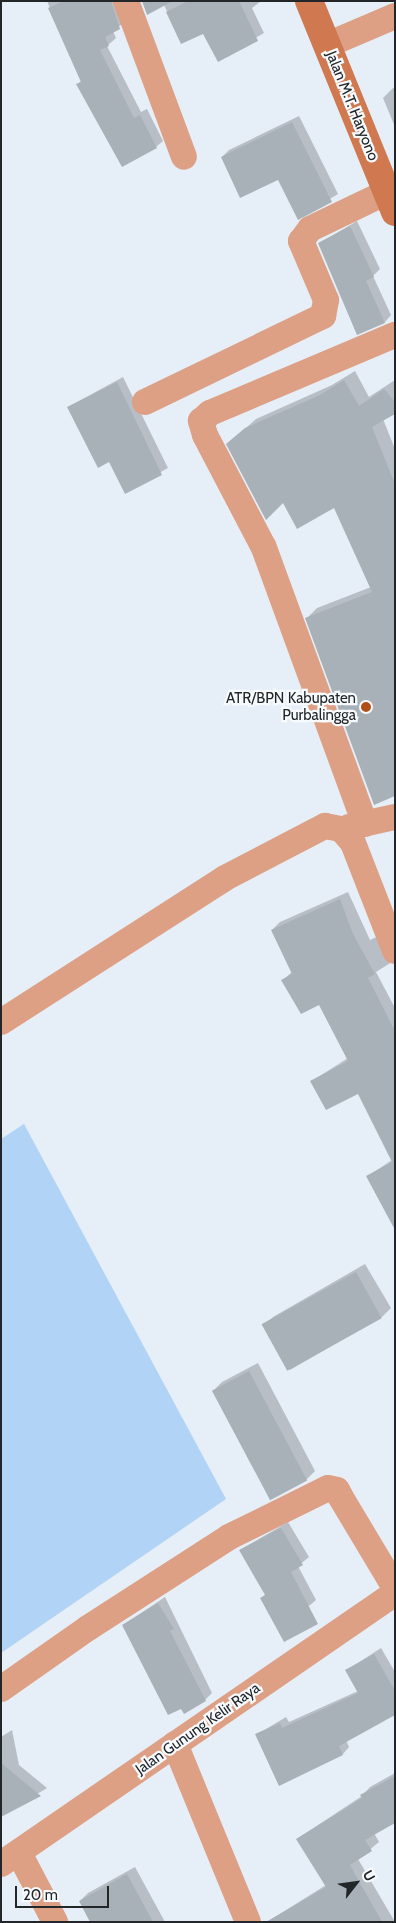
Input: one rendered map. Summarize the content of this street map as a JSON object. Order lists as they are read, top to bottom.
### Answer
{
  "streets": {
    "main road": ["Jalan M.T. Haryono"],
    "street": ["Jalan Gunung Kelir Raya"]
  },
  "places": ["ATR/BPN Kabupaten Purbalingga"],
  "scale_bar": "20 m",
  "north": "top right"
}
